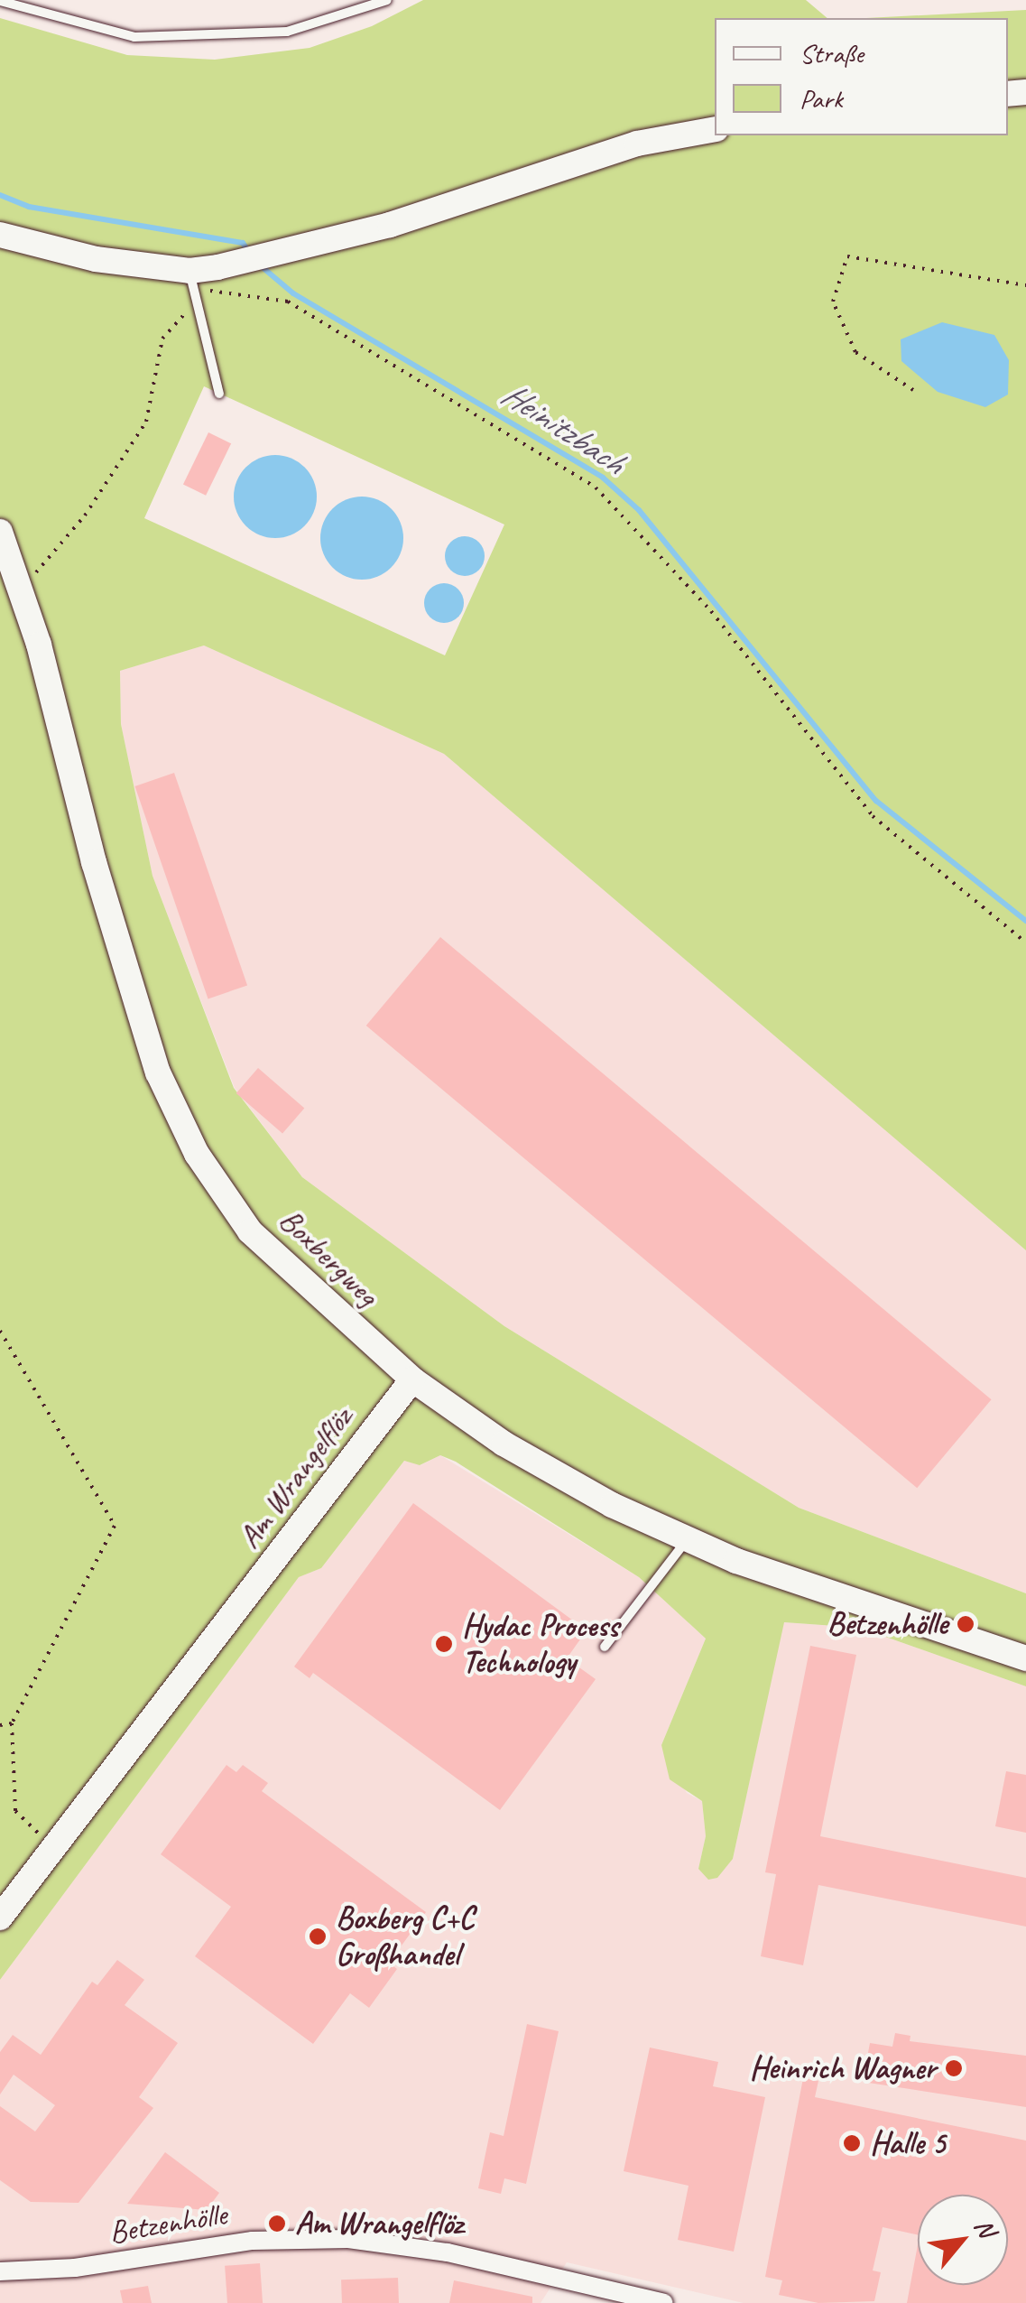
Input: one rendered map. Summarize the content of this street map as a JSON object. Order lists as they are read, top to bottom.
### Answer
{
  "streets": {
    "street": ["Boxbergweg", "Am Wrangelflöz", "Betzenhölle"]
  },
  "crossings": [
    ["Boxbergweg", "Am Wrangelflöz"]
  ],
  "water": ["Heinitzbach"],
  "places": [
    "Betzenhölle",
    "Hydac Process Technology",
    "Boxberg C+C Großhandel",
    "Heinrich Wagner",
    "Halle 5",
    "Am Wrangelflöz"
  ],
  "legend": ["Straße", "Park"],
  "north": "top right"
}
